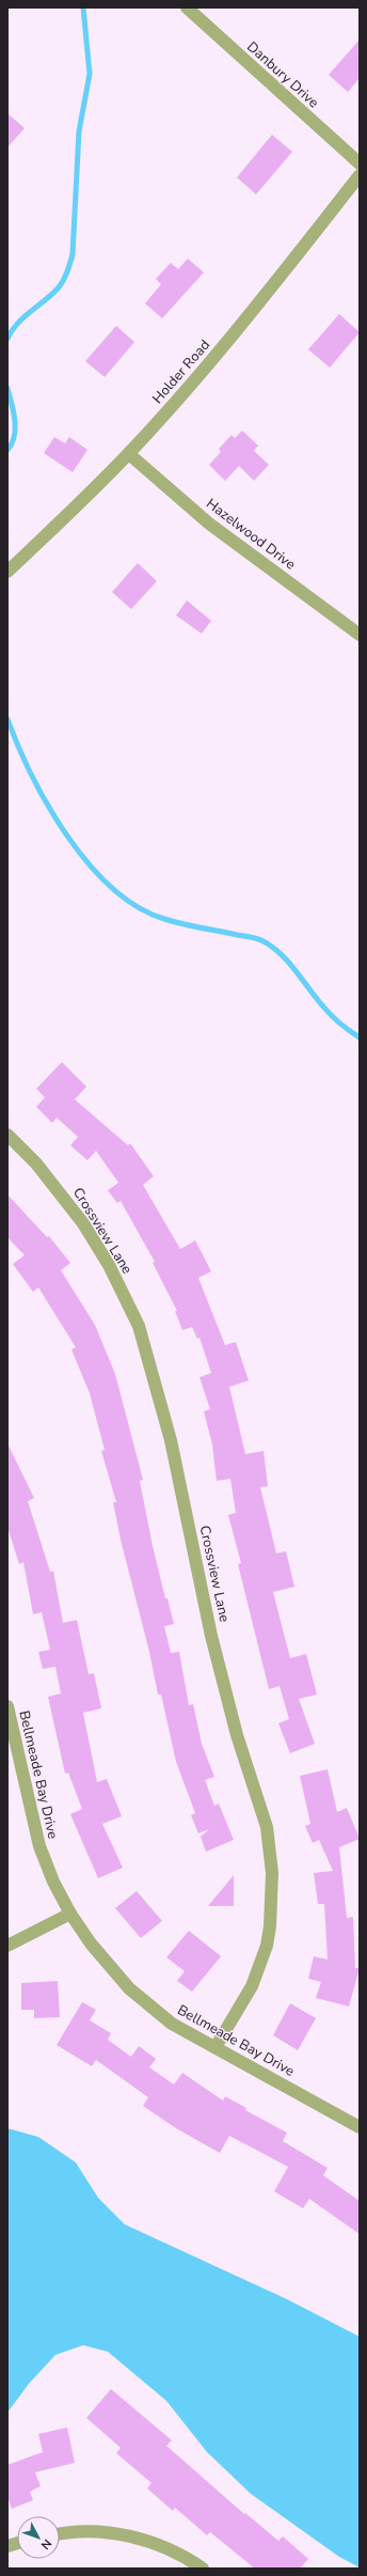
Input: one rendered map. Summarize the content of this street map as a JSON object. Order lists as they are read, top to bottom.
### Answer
{
  "streets": {
    "street": [
      "Danbury Drive",
      "Holder Road",
      "Hazelwood Drive",
      "Crossview Lane",
      "Bellmeade Bay Drive"
    ]
  },
  "crossings": [
    ["Holder Road", "Hazelwood Drive"],
    ["Crossview Lane", "Bellmeade Bay Drive"]
  ],
  "north": "bottom right"
}
